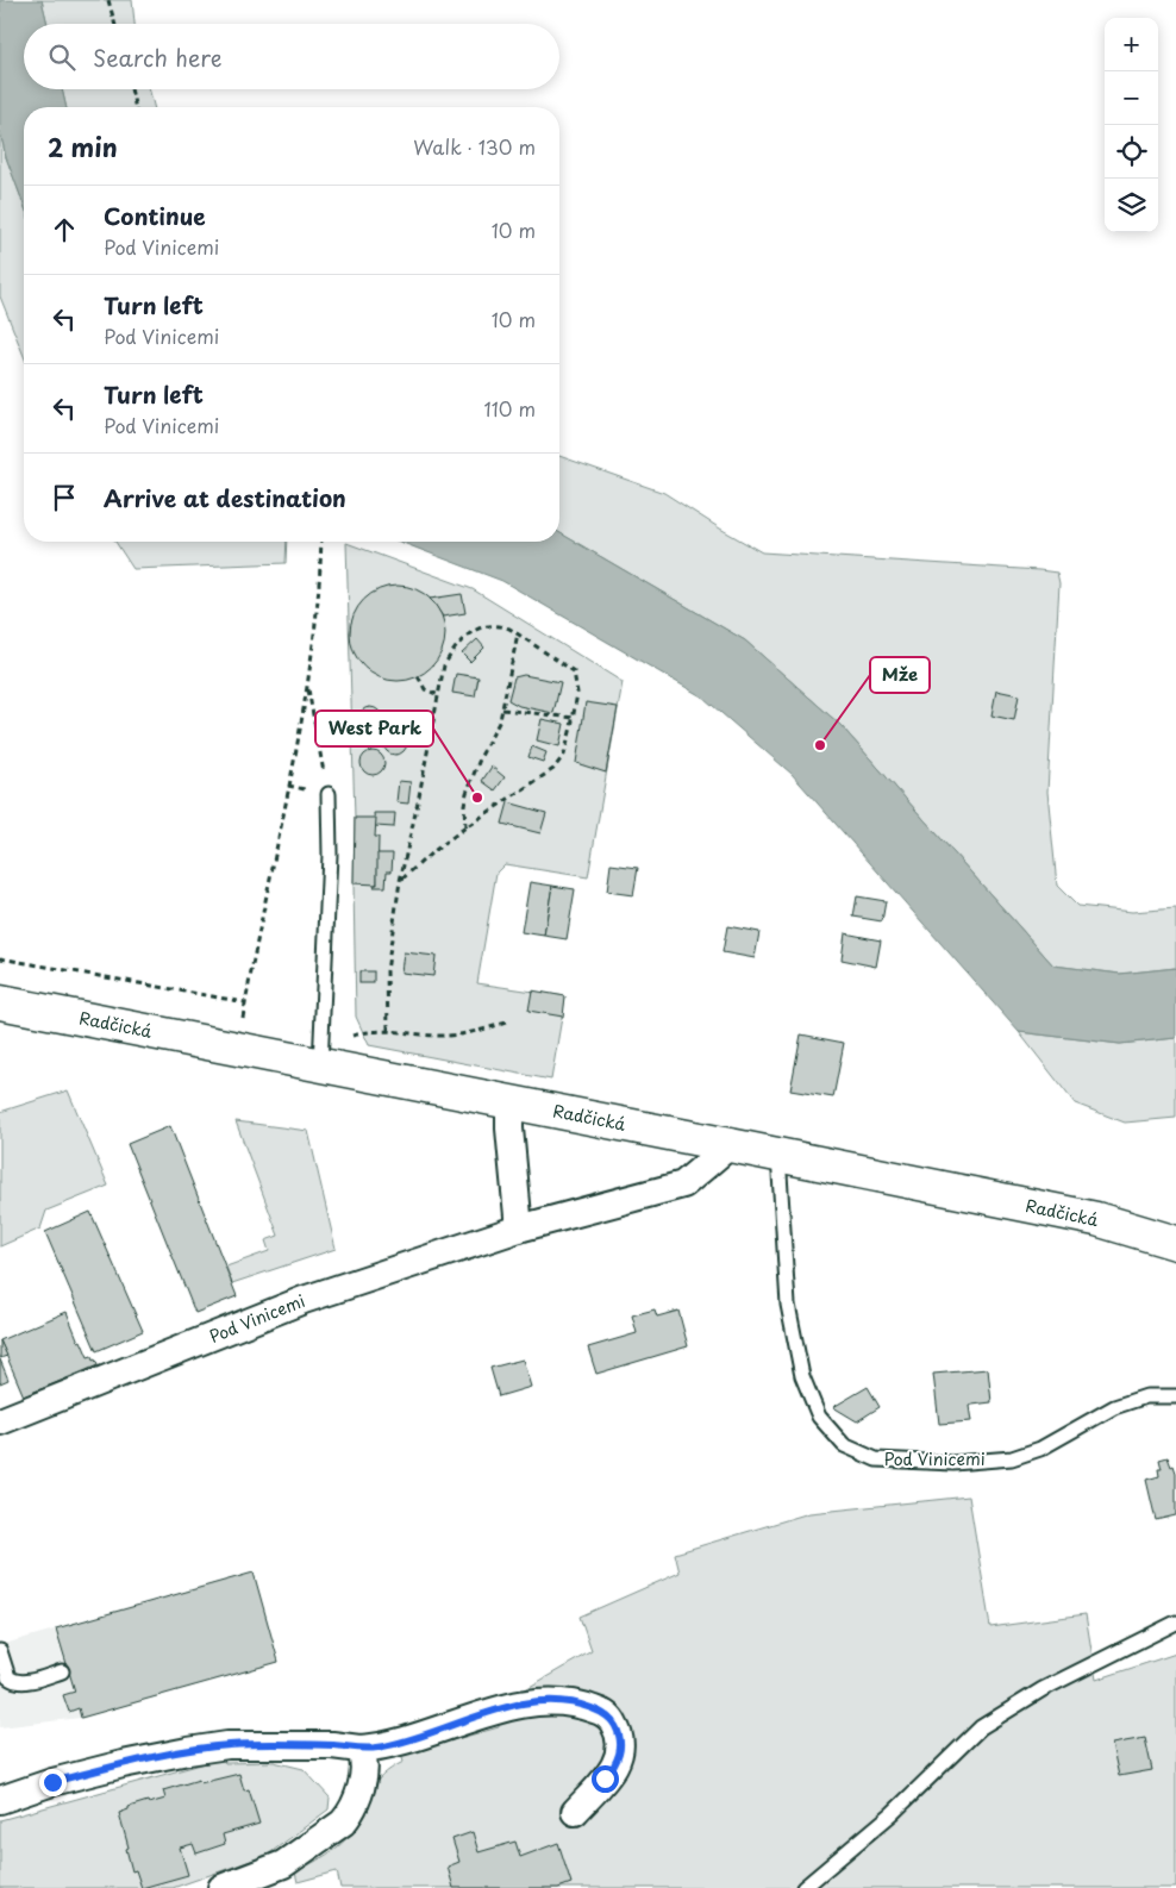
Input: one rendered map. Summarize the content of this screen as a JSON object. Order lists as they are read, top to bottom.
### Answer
{
  "streets": {
    "street": ["Radčická", "Pod Vinicemi"]
  },
  "crossings": [
    ["Radčická", "Pod Vinicemi"]
  ],
  "places": ["Mže", "West Park"],
  "page": {
    "map_buttons": ["+", "−"],
    "search": "Search here",
    "heading": ["2 min", "Walk · 130 m"],
    "list": [
      ["Continue", "Pod Vinicemi", "10 m"],
      ["Turn left", "Pod Vinicemi", "10 m"],
      ["Turn left", "Pod Vinicemi", "110 m"],
      "Arrive at destination"
    ]
  }
}
